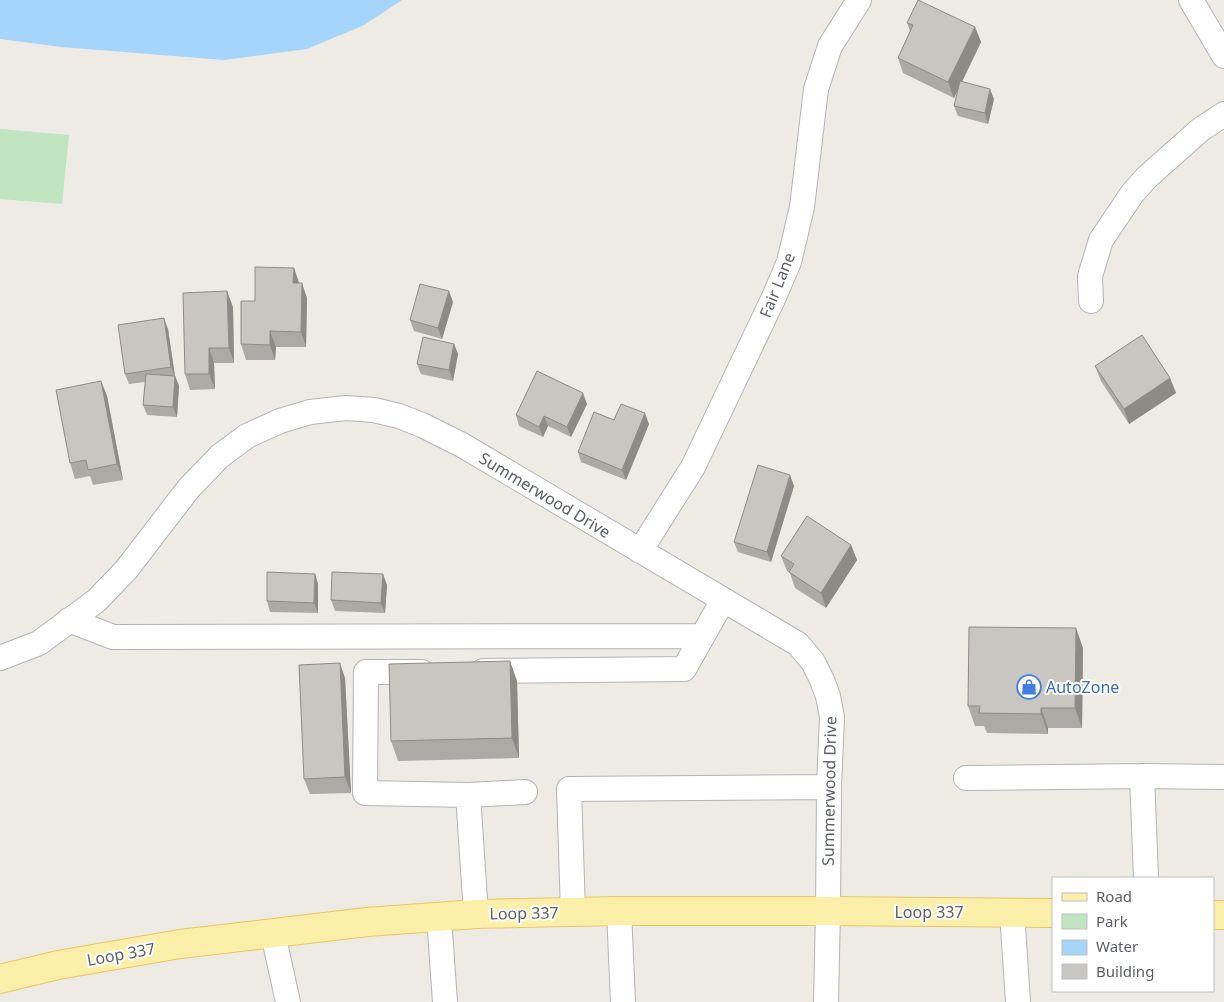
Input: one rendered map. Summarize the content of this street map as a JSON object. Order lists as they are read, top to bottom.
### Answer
{
  "streets": {
    "main road": ["Loop 337"],
    "street": ["Fair Lane", "Summerwood Drive"]
  },
  "crossings": [
    ["Fair Lane", "Summerwood Drive"],
    ["Summerwood Drive", "Loop 337"]
  ],
  "places": {
    "shop": ["AutoZone"]
  },
  "legend": [
    "Road",
    "Park",
    "Water",
    "Building"
  ]
}
